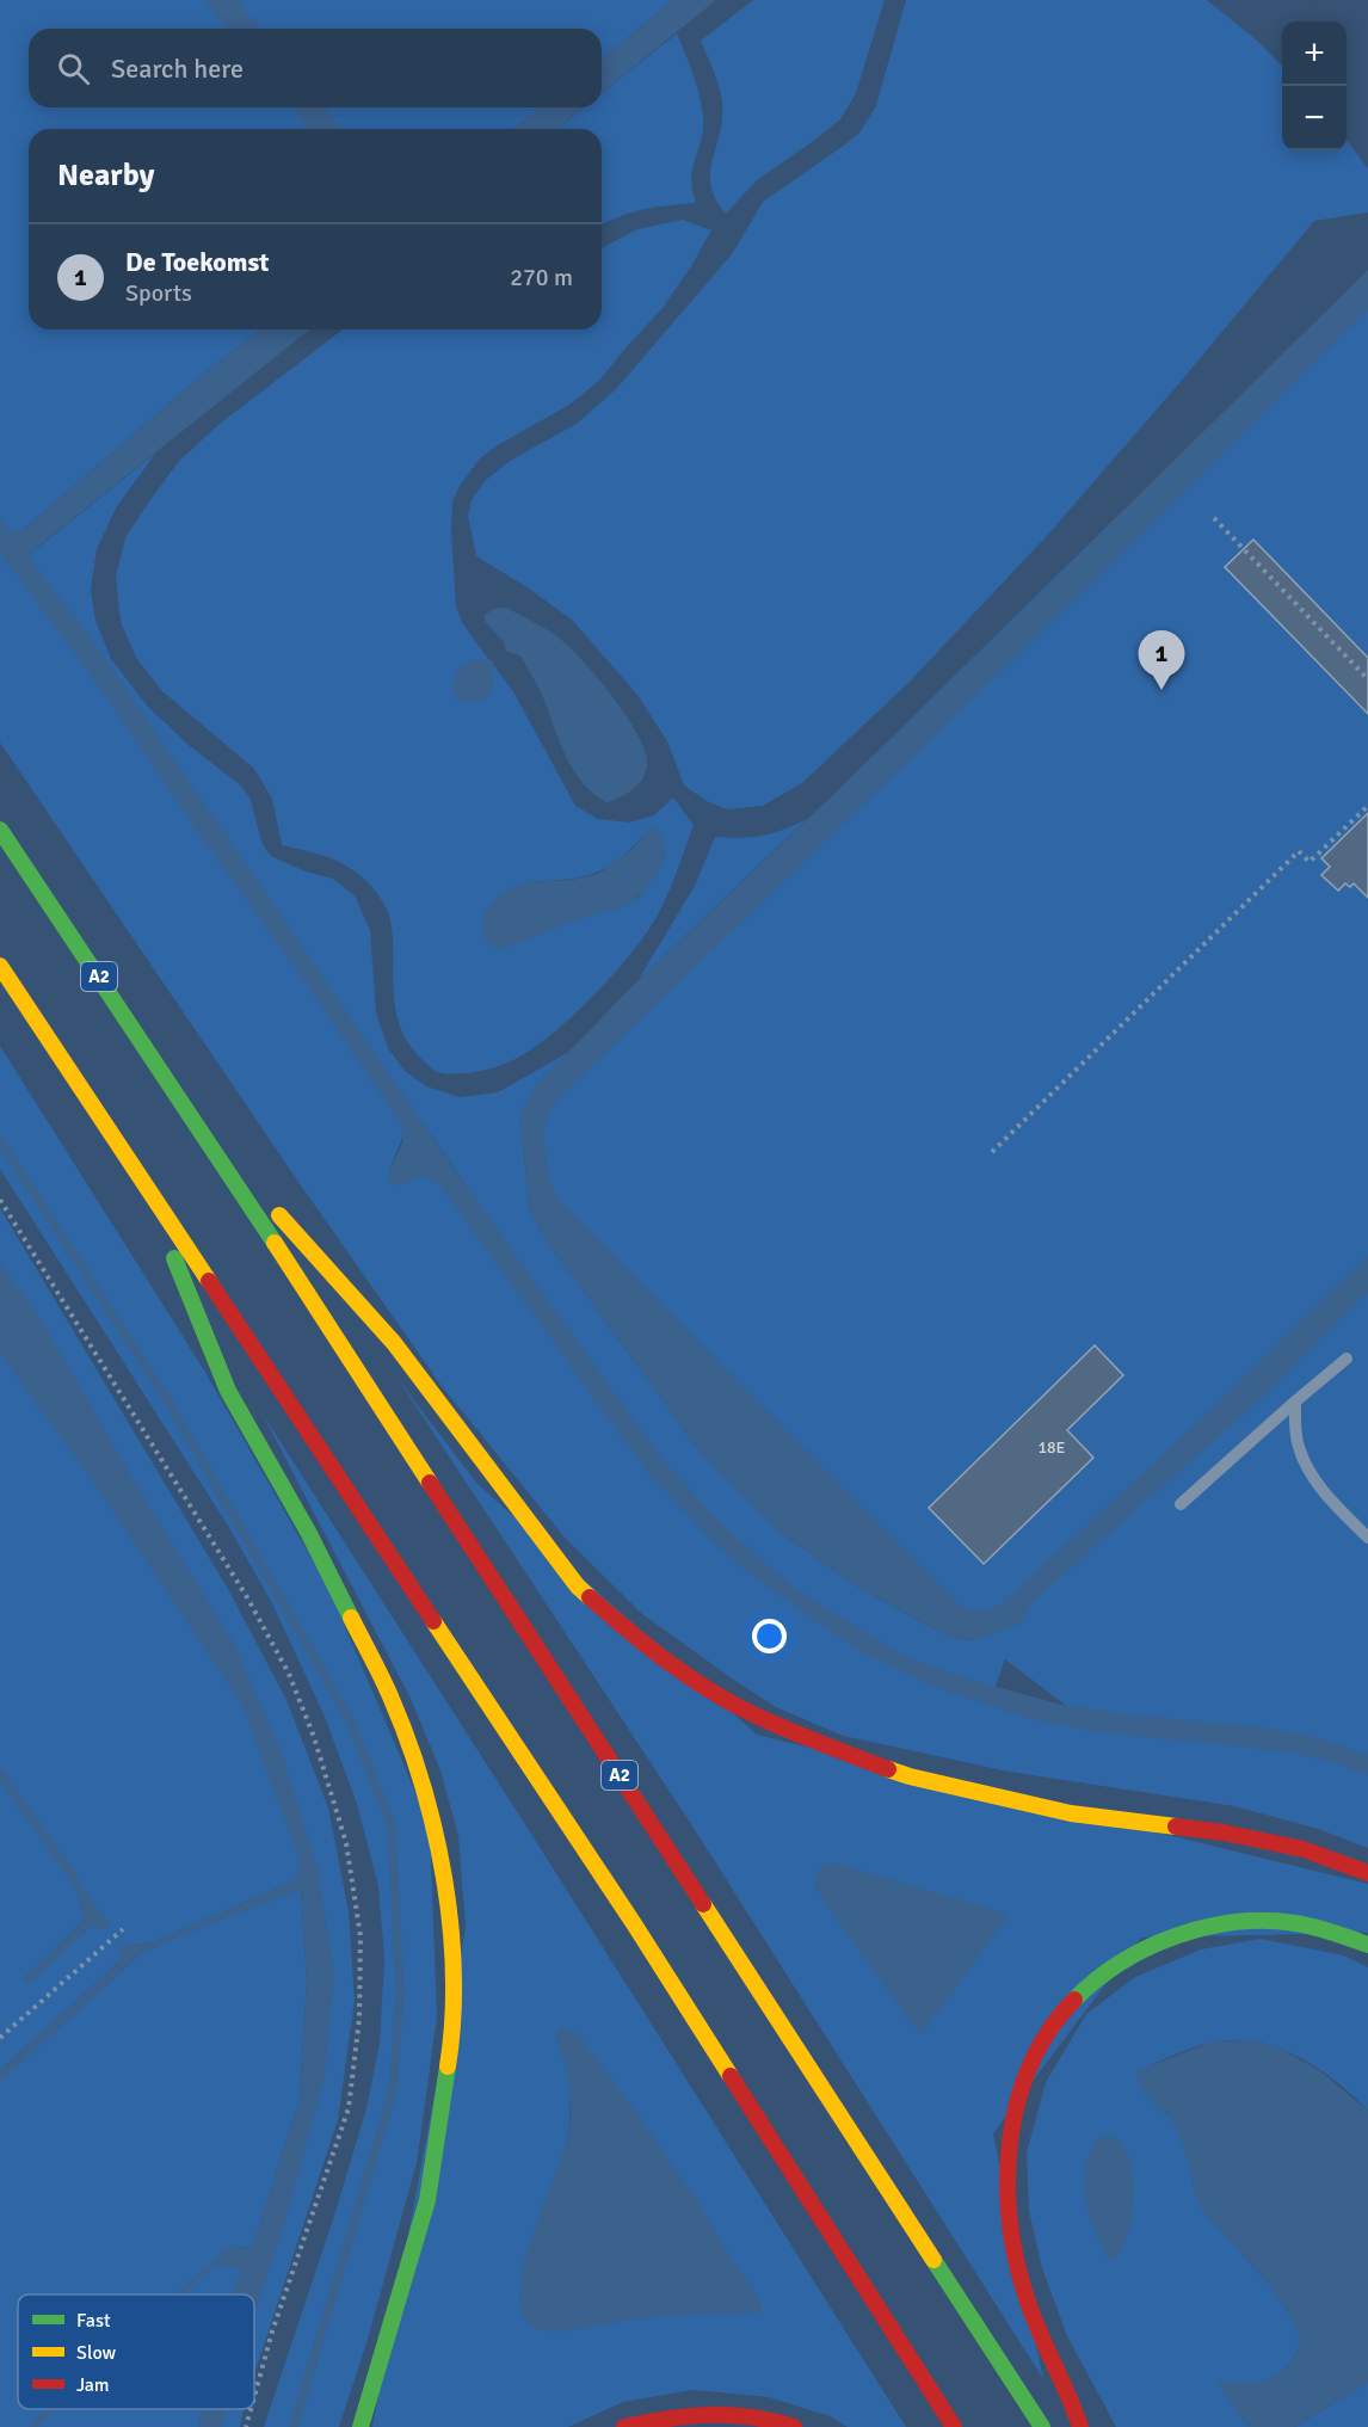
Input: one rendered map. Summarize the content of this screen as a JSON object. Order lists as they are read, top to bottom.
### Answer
{
  "streets": {
    "highway": ["A2"]
  },
  "house_numbers": ["18E"],
  "legend": ["Fast", "Slow", "Jam"],
  "page": {
    "map_buttons": ["+", "−"],
    "search": "Search here",
    "heading": "Nearby",
    "list": [
      {
        "mark": "1",
        "name": "De Toekomst",
        "note": "Sports",
        "value": "270 m"
      }
    ],
    "pins": "1"
  }
}
